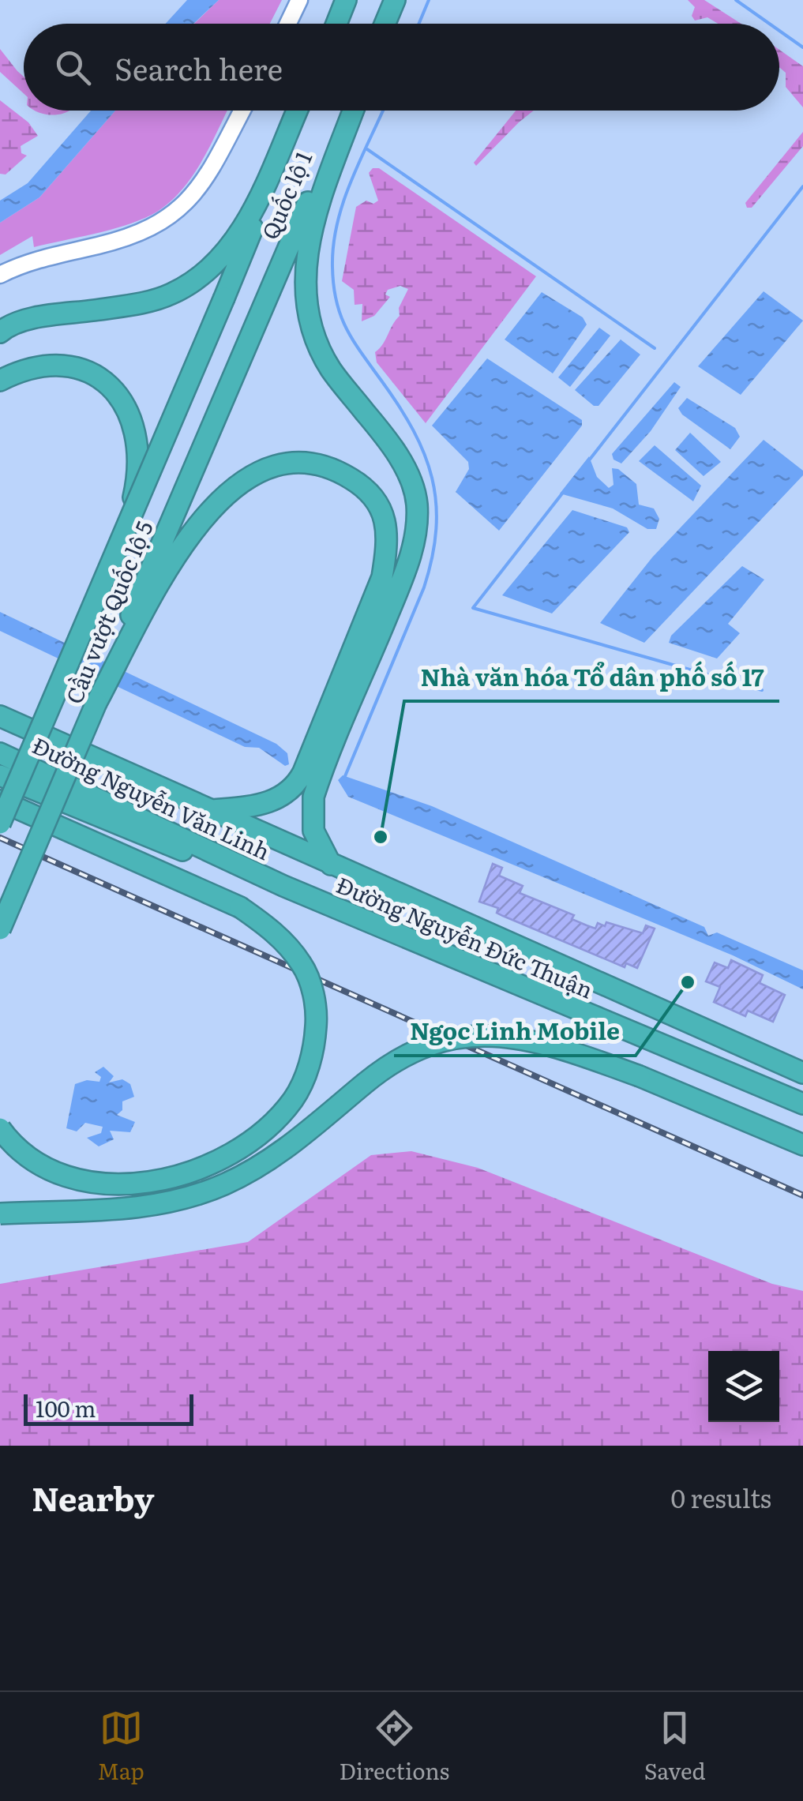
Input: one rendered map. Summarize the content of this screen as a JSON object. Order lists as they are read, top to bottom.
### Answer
{
  "streets": {
    "highway": [
      "Quốc lộ 1",
      "Cầu vượt Quốc lộ 5",
      "Đường Nguyễn Văn Linh",
      "Đường Nguyễn Đức Thuận"
    ]
  },
  "crossings": [
    ["Quốc lộ 1", "Cầu vượt Quốc lộ 5"],
    ["Đường Nguyễn Văn Linh", "Đường Nguyễn Đức Thuận"]
  ],
  "places": ["Nhà văn hóa Tổ dân phố số 17", "Ngọc Linh Mobile"],
  "scale_bar": "100 m",
  "page": {
    "search": "Search here",
    "scale": "100 m",
    "heading": ["Nearby", "0 results"],
    "nav": ["Map", "Directions", "Saved"]
  }
}
